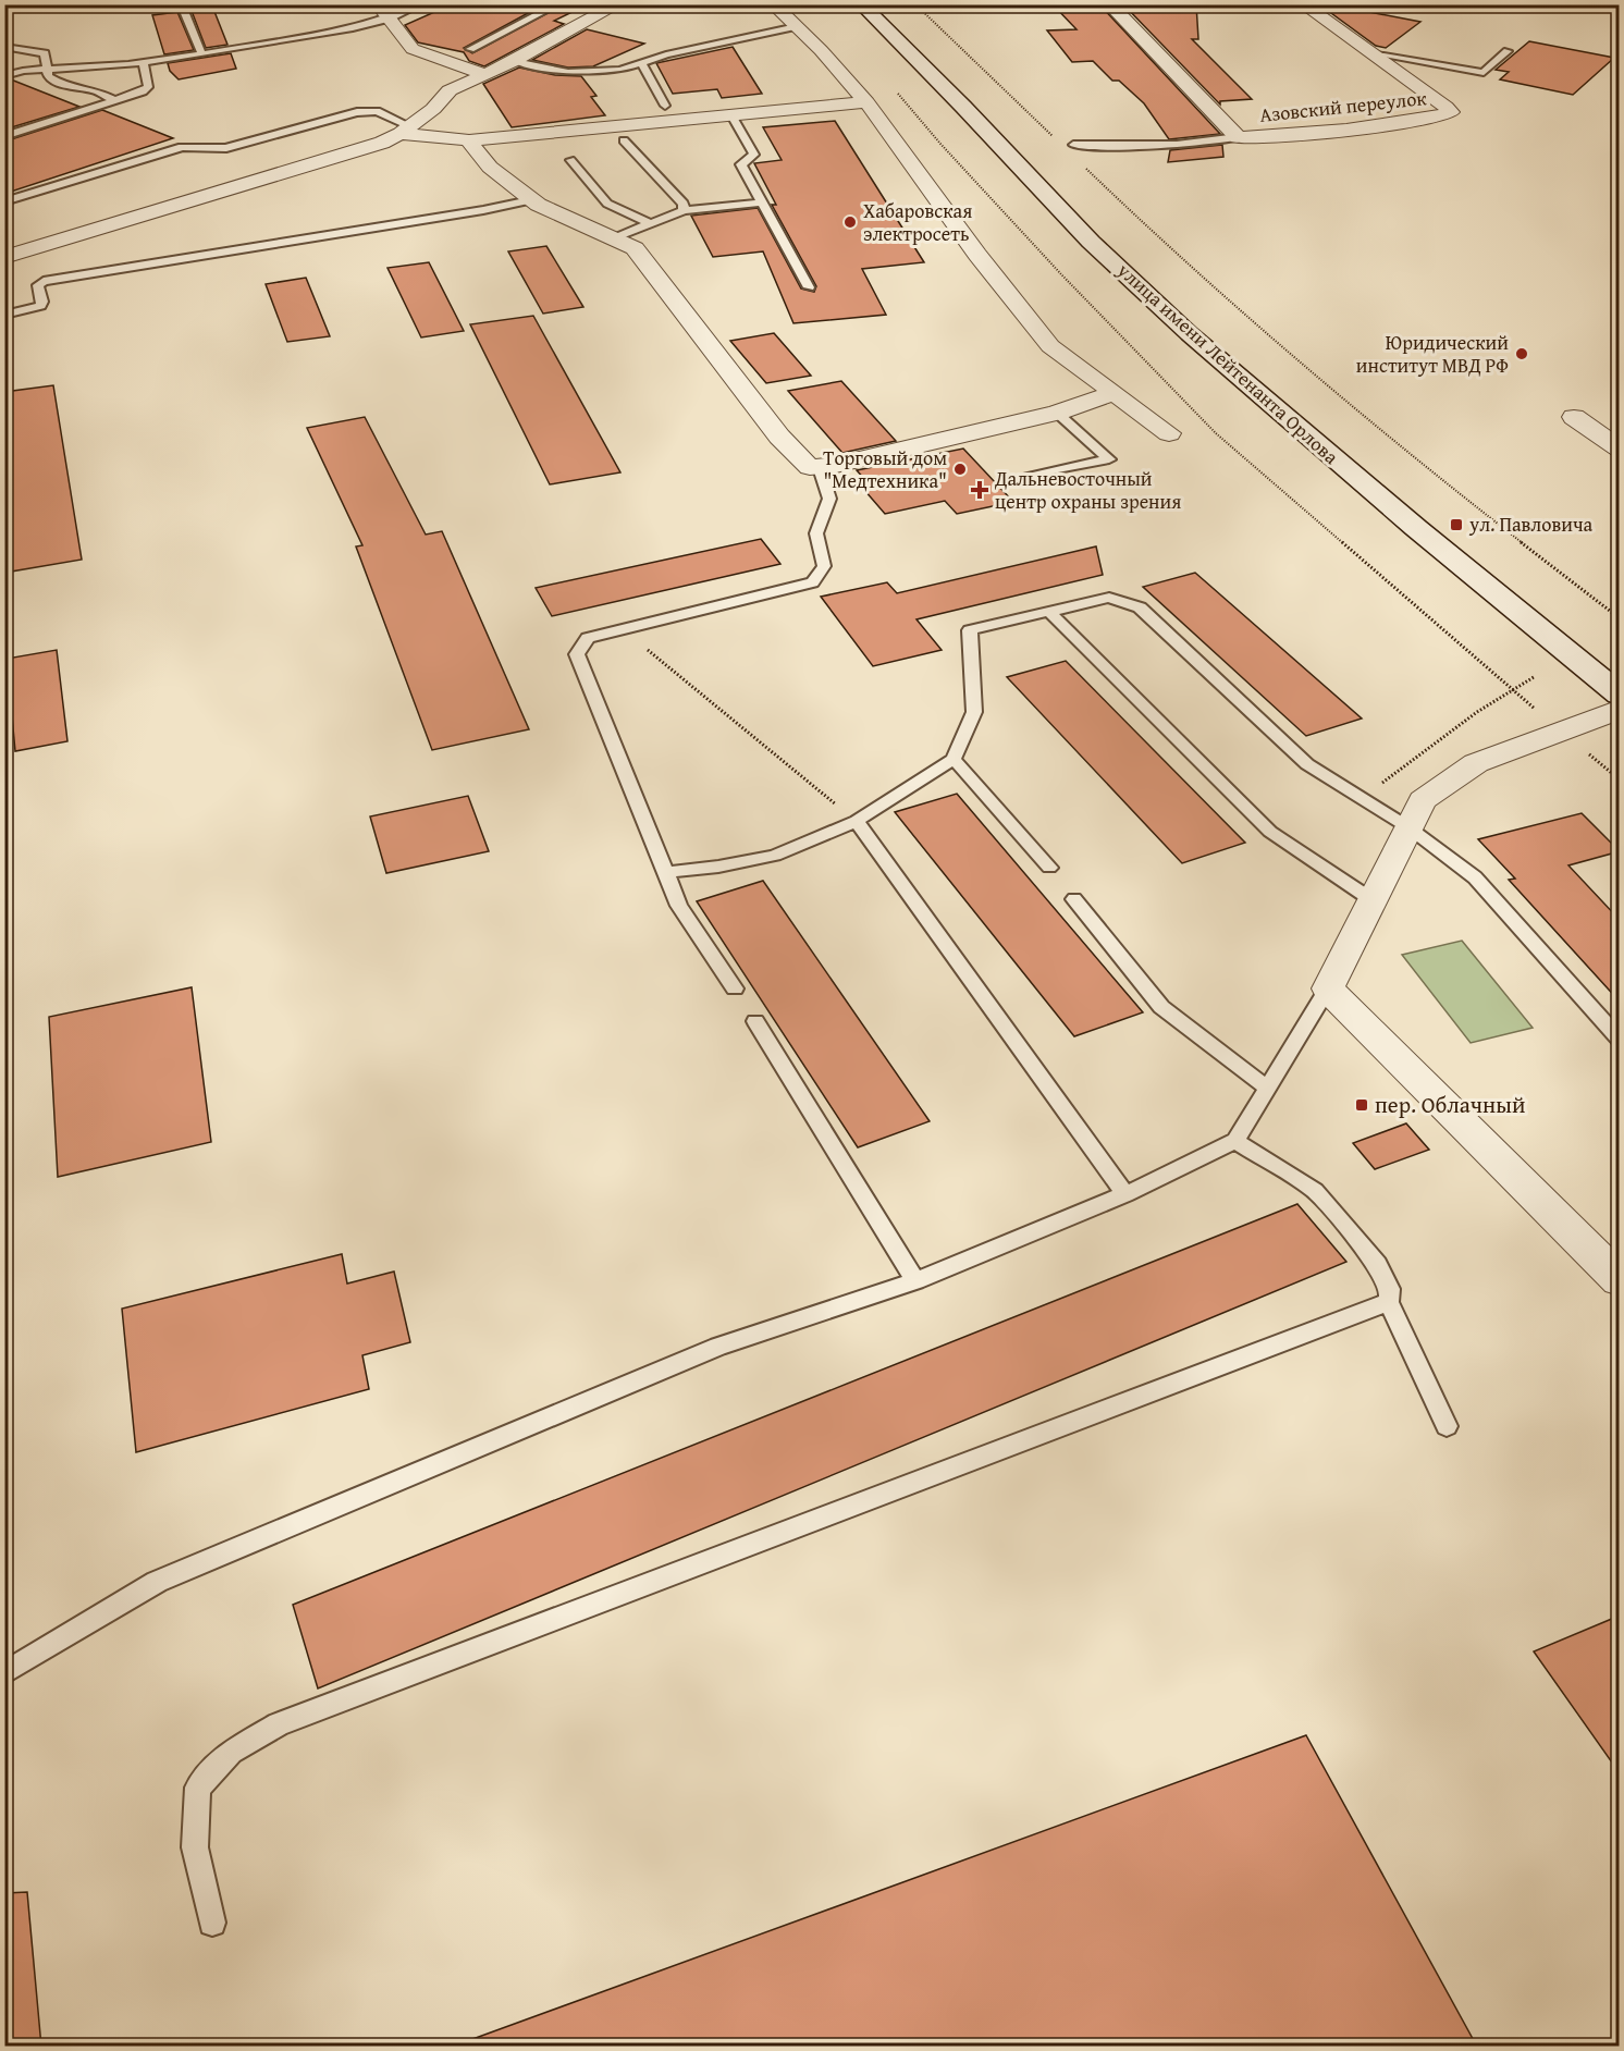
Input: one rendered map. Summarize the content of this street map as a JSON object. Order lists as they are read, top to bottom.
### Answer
{
  "streets": {
    "main road": ["улица имени Лейтенанта Орлова"],
    "street": ["Азовский переулок"]
  },
  "places": {
    "other": ["Хабаровская электросеть", "Юридический институт МВД РФ", "Торговый дом \"Медтехника\""],
    "health": ["Дальневосточный центр охраны зрения"],
    "transit": ["ул. Павловича", "пер. Облачный"]
  }
}
